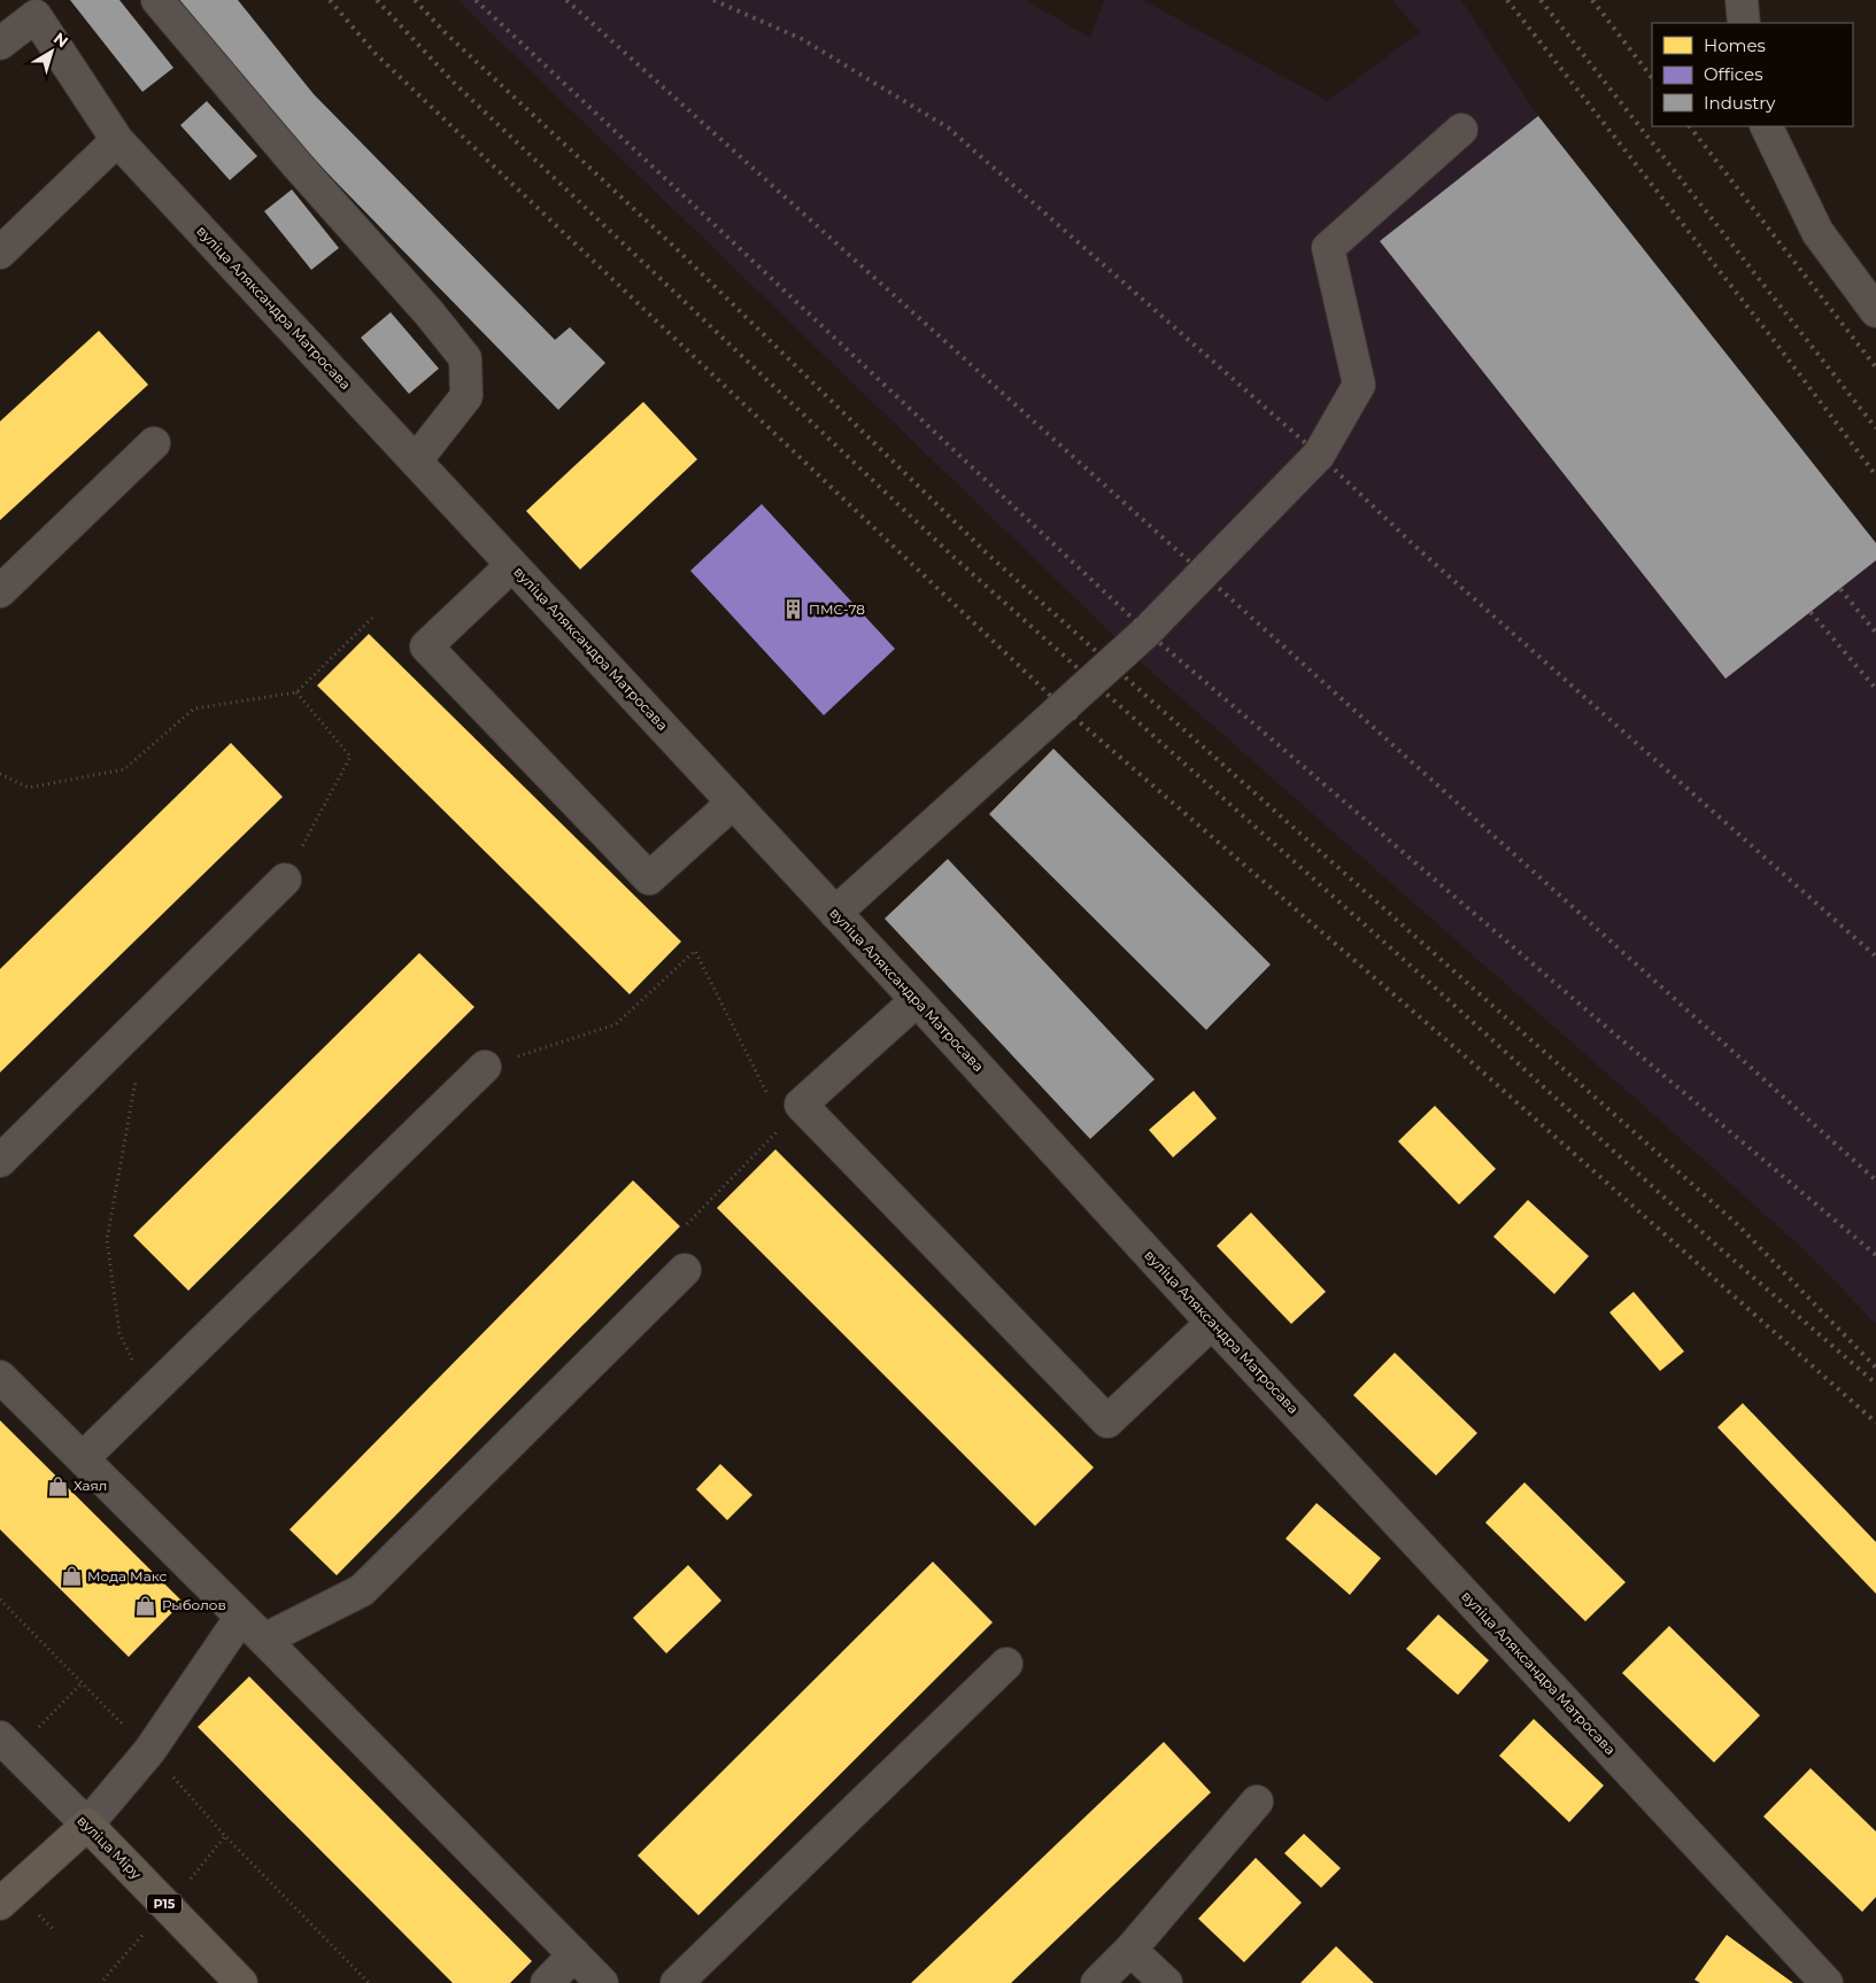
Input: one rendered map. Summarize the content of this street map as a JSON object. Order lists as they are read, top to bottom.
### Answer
{
  "streets": {
    "main road": ["вуліца Міру", "Р15"],
    "street": ["вуліца Аляксандра Матросава"]
  },
  "places": {
    "building": ["ПМС-78"],
    "shop": ["Хаял", "Мода Макс", "Рыболов"]
  },
  "legend": ["Homes", "Offices", "Industry"],
  "north": "top right"
}
